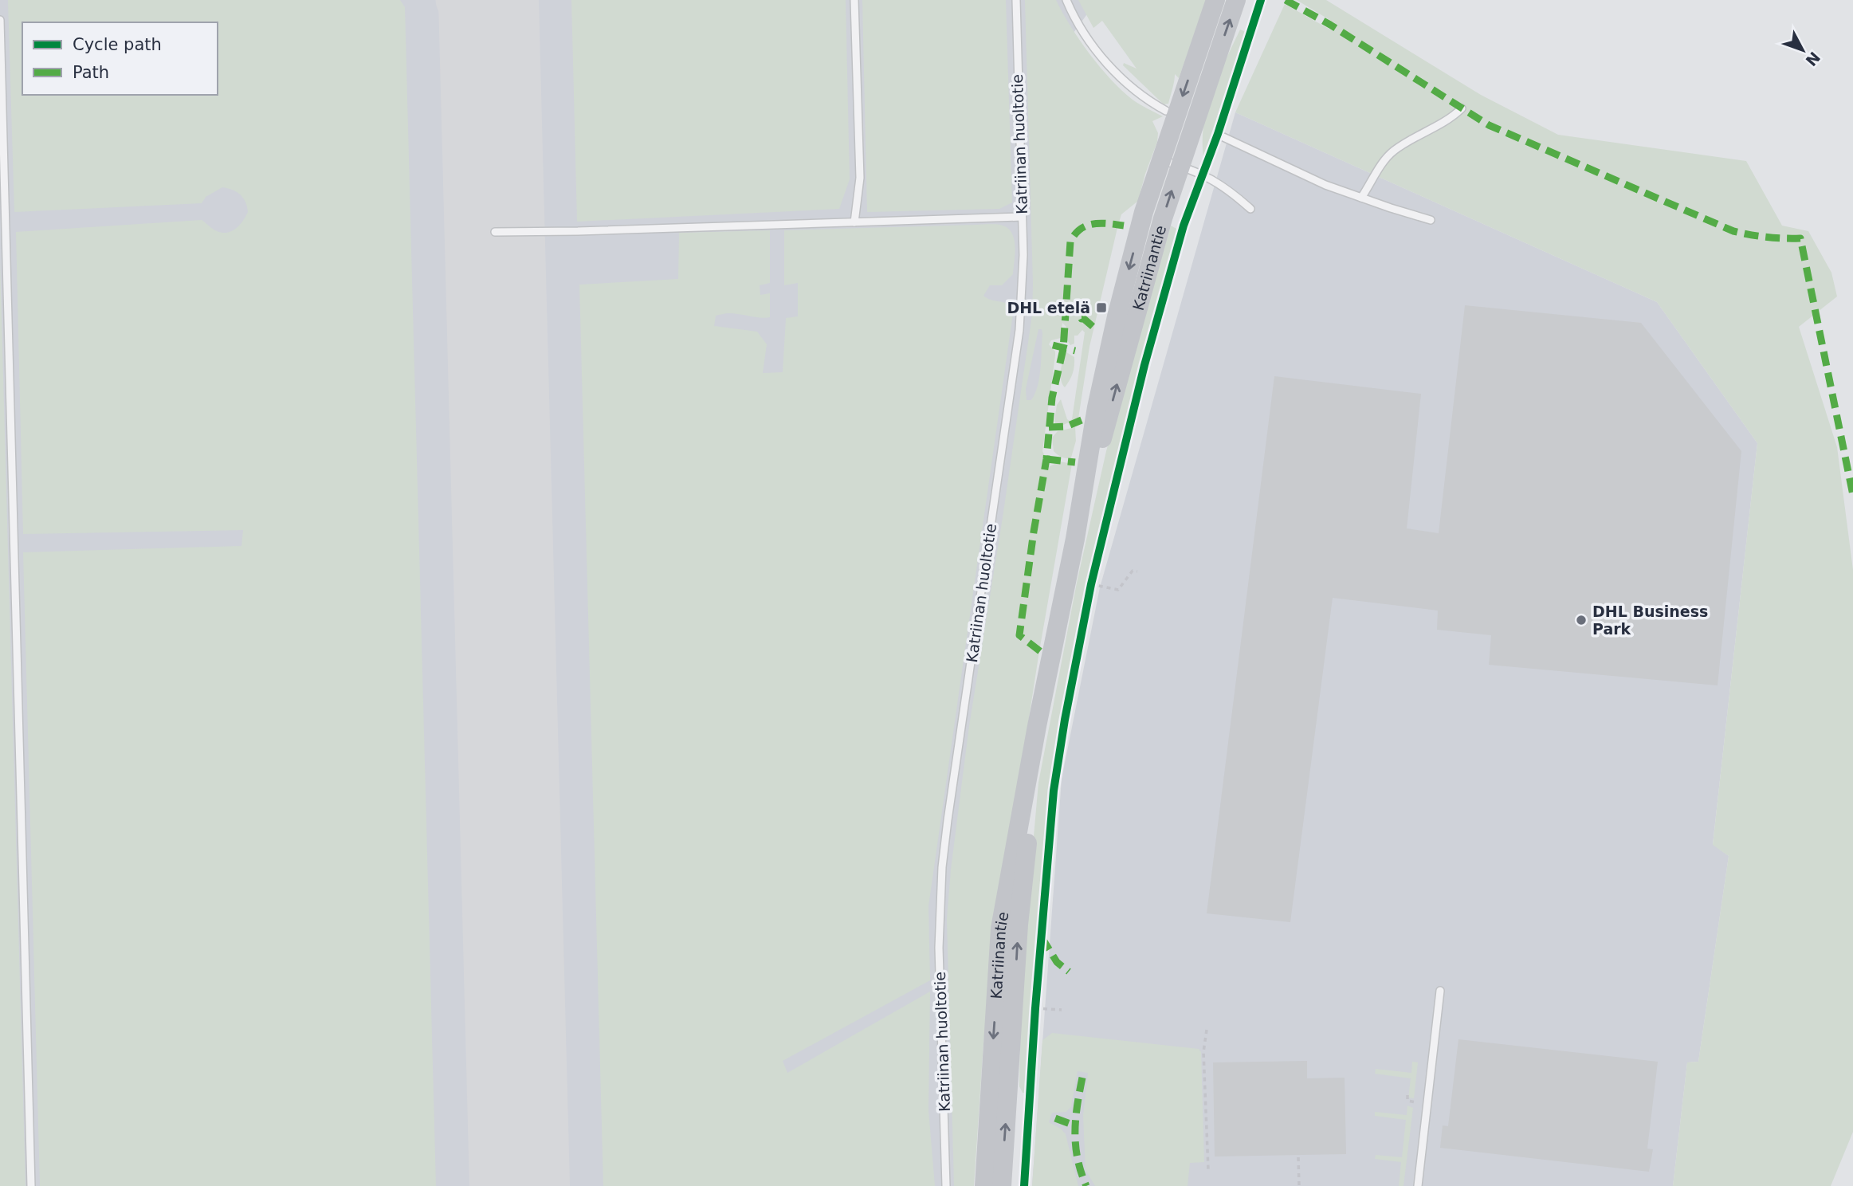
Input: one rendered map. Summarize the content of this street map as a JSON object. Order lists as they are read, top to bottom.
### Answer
{
  "streets": {
    "main road": ["Katriinantie"],
    "lane": ["Katriinan huoltotie"]
  },
  "places": {
    "transit": ["DHL etelä"],
    "other": ["DHL Business Park"]
  },
  "legend": ["Cycle path", "Path"],
  "north": "bottom right"
}
